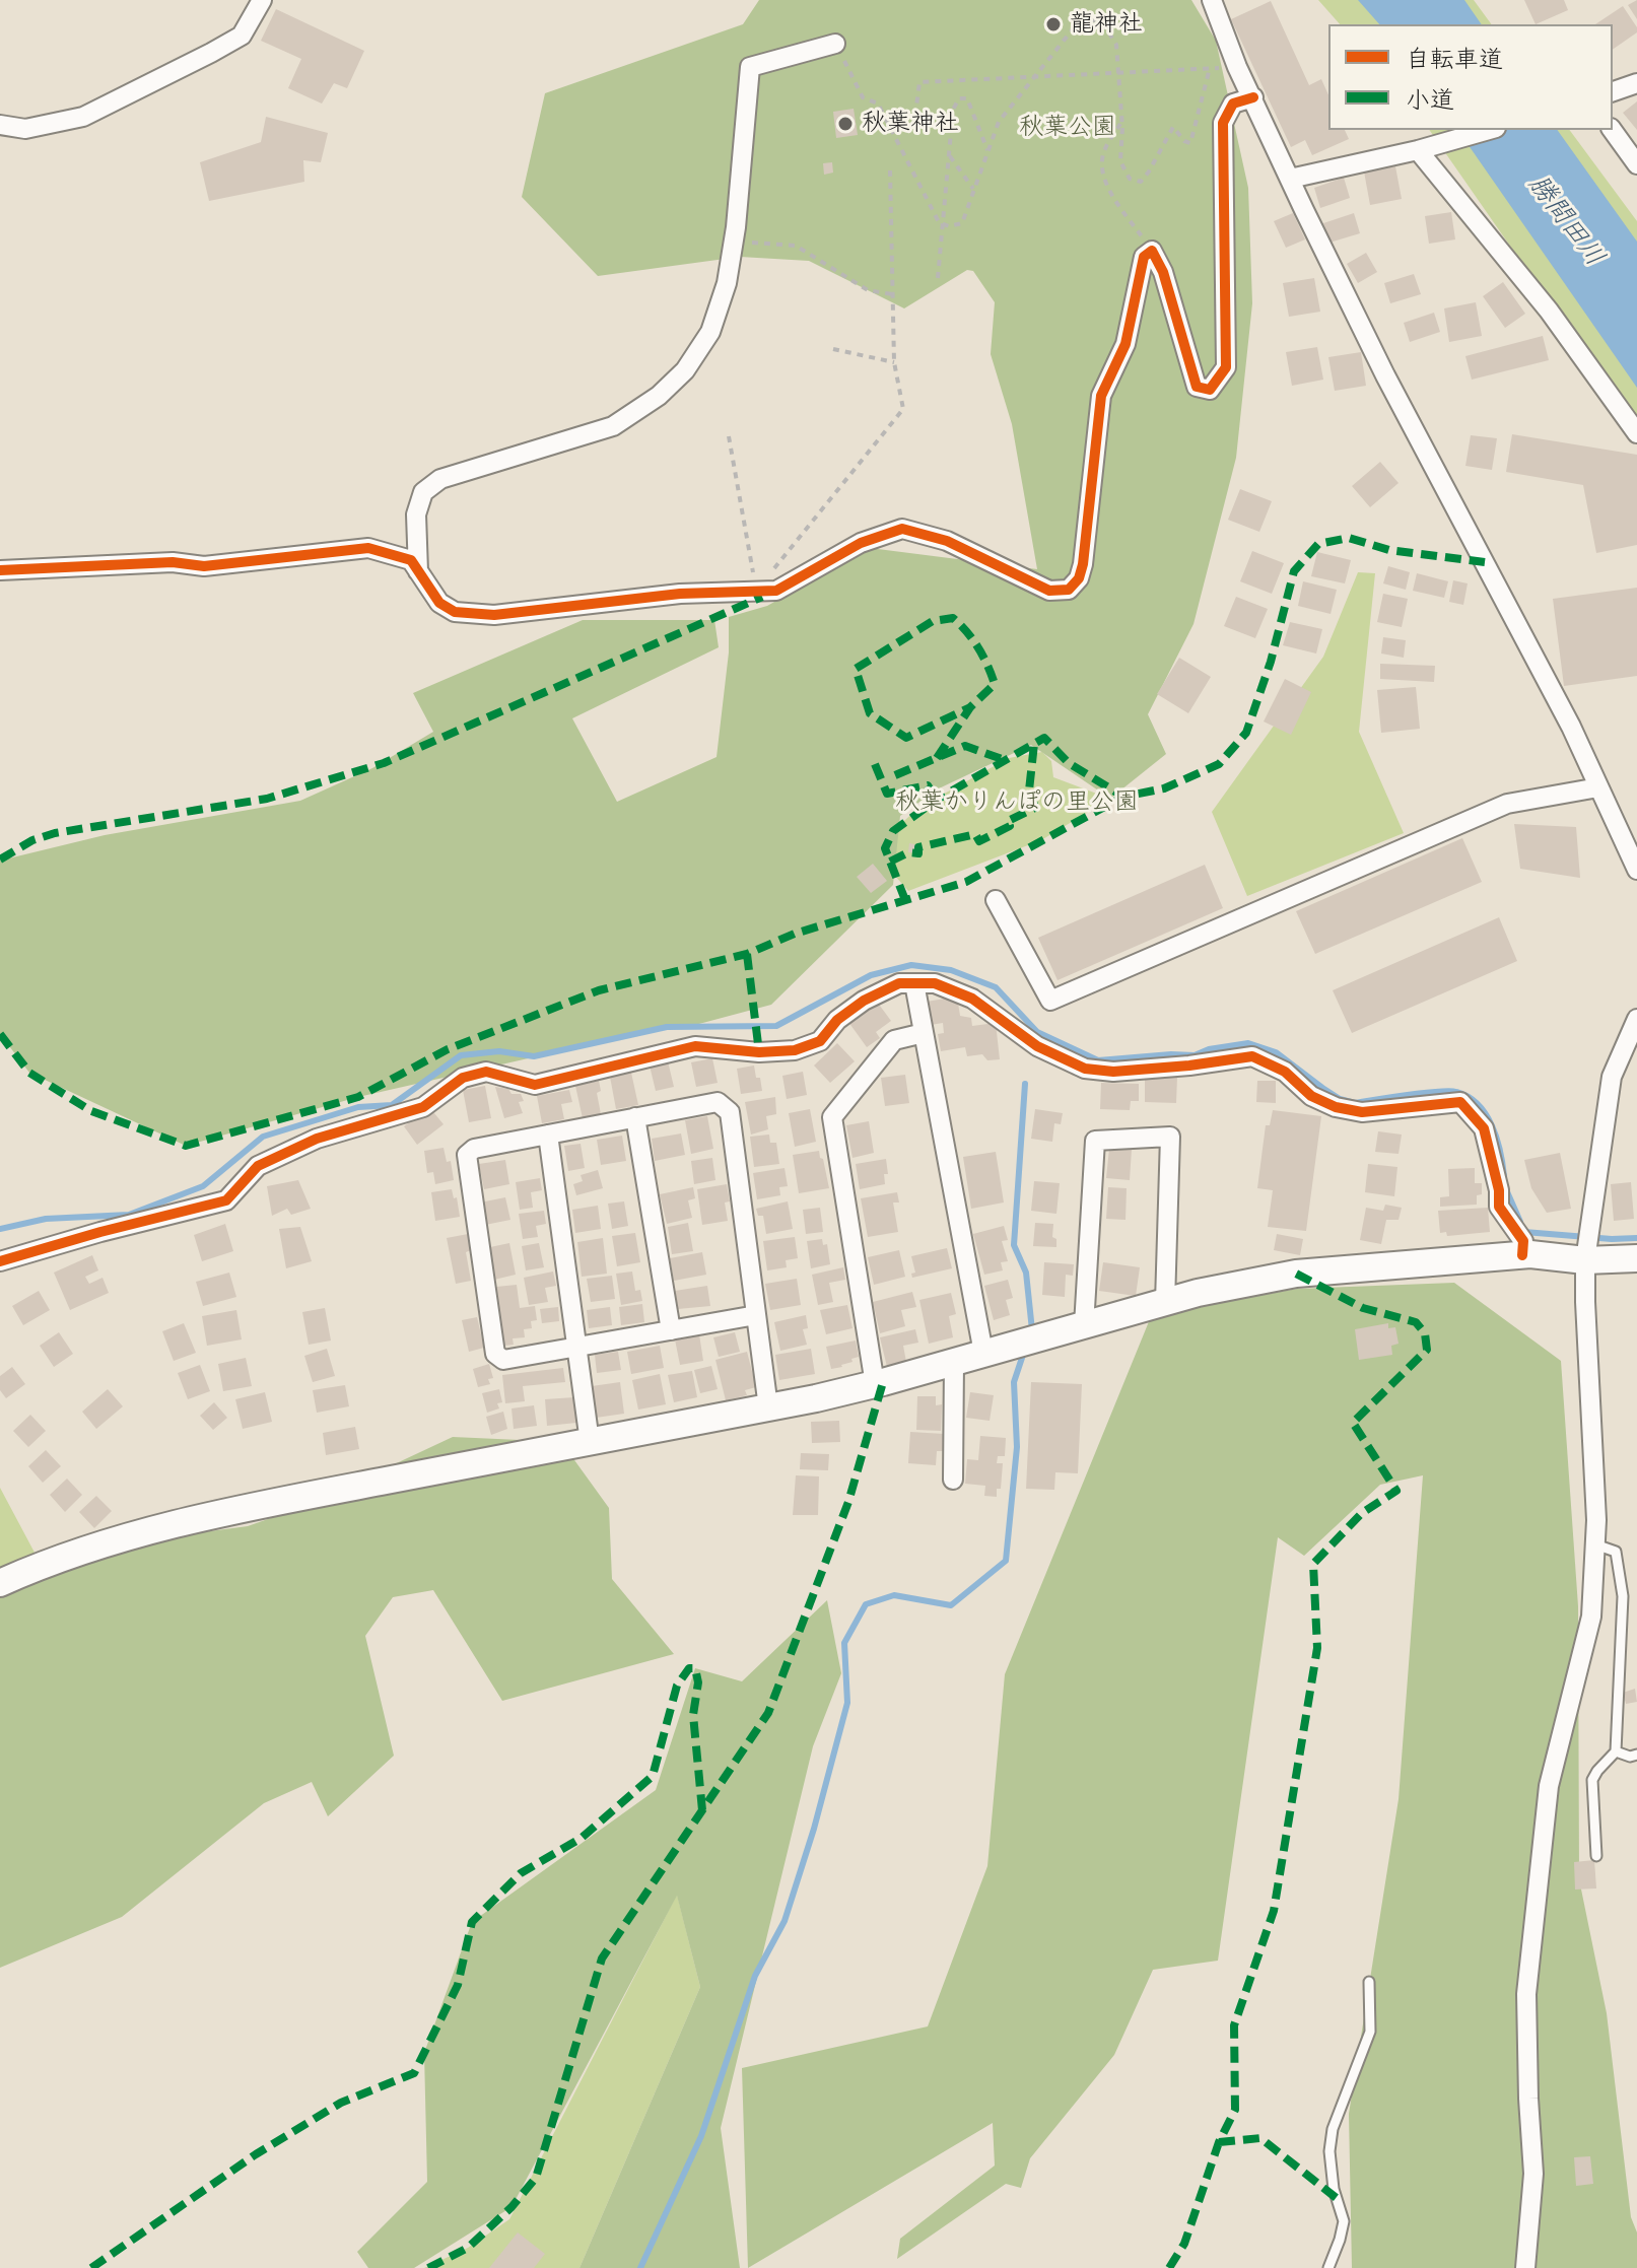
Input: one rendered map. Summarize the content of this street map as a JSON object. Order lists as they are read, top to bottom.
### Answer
{
  "water": ["勝間田川"],
  "parks": ["秋葉公園", "秋葉かりんぽの里公園"],
  "places": ["龍神社", "秋葉神社"],
  "legend": ["自転車道", "小道"]
}
